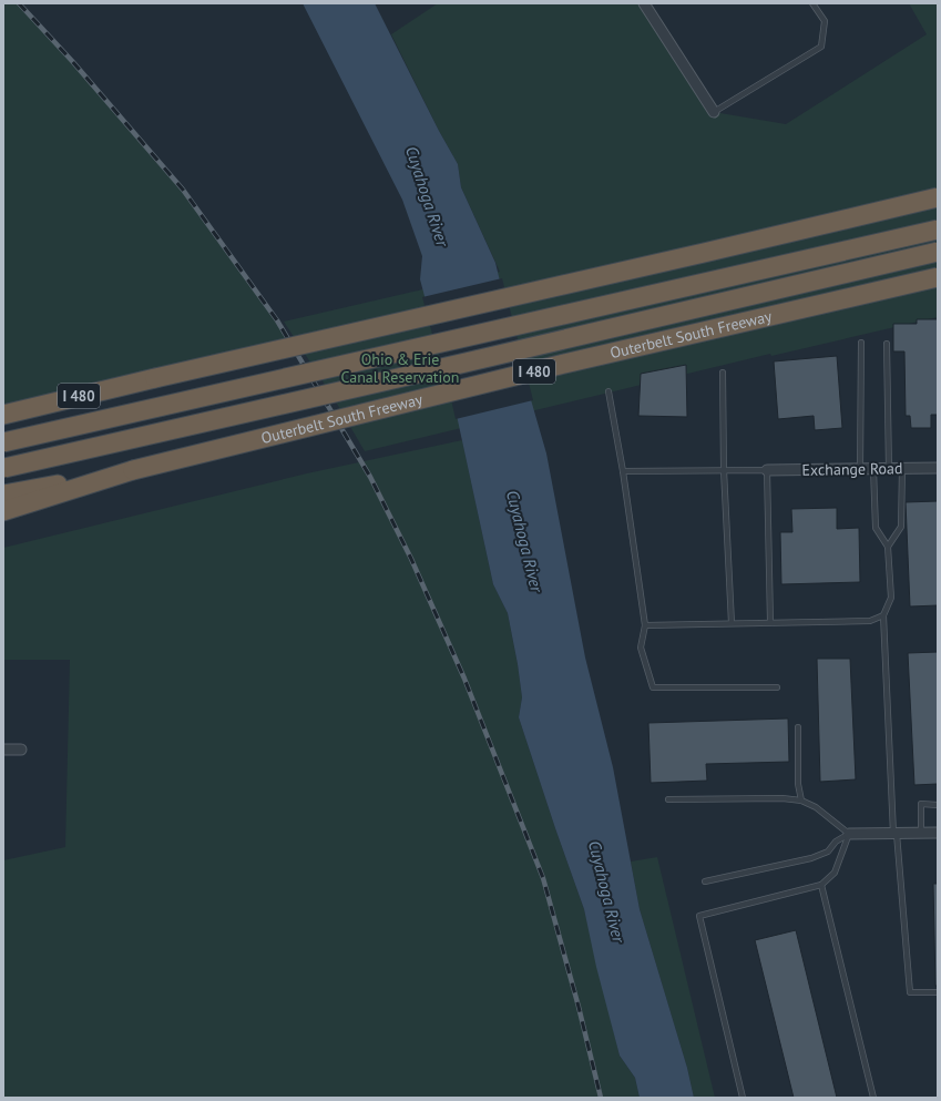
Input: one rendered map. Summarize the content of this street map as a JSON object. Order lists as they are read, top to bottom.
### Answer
{
  "streets": {
    "highway": ["Outerbelt South Freeway", "I 480"],
    "street": ["Exchange Road"]
  },
  "water": ["Cuyahoga River"],
  "parks": ["Ohio & Erie Canal Reservation"]
}
